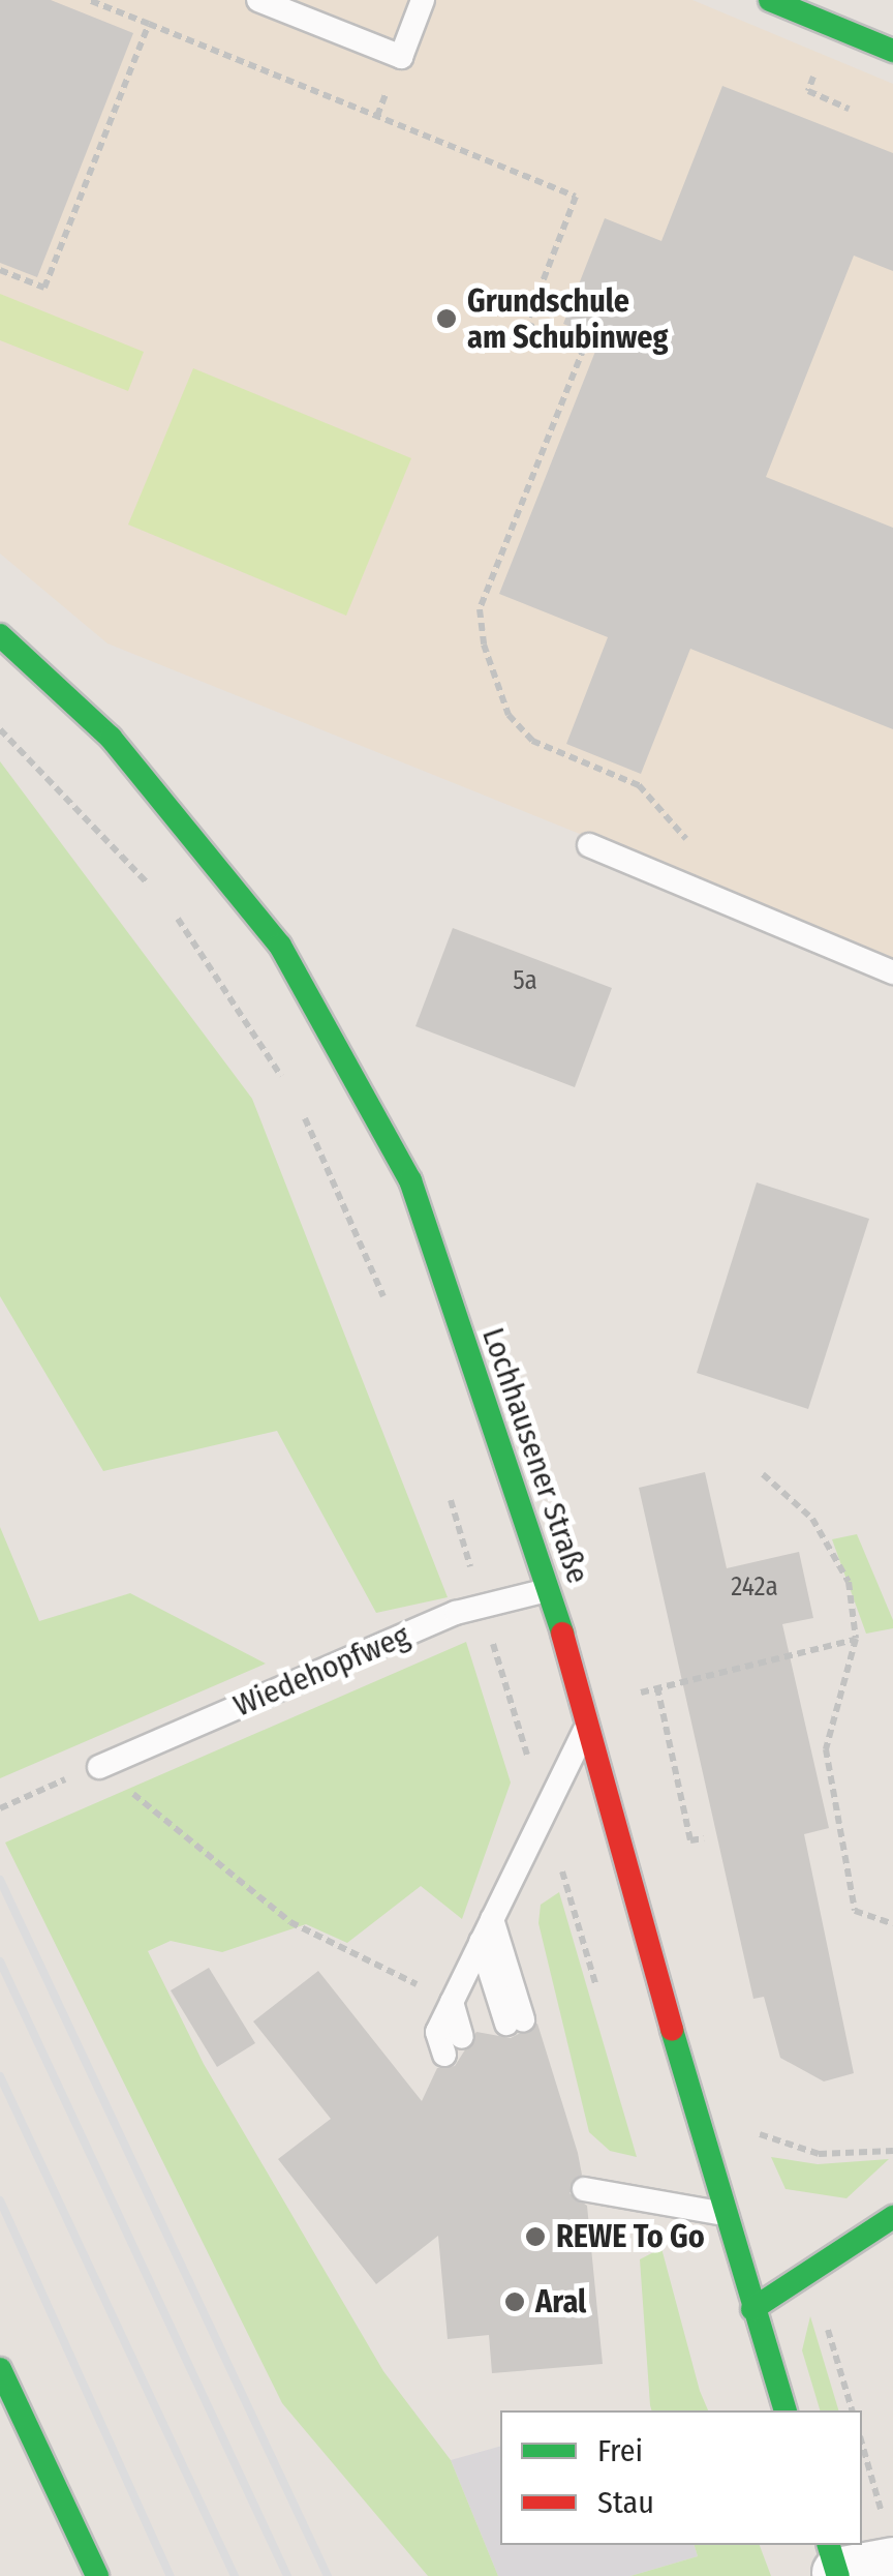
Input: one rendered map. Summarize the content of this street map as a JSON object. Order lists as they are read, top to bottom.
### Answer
{
  "streets": {
    "main road": ["Lochhausener Straße"],
    "lane": ["Wiedehopfweg"]
  },
  "crossings": [
    ["Lochhausener Straße", "Wiedehopfweg"]
  ],
  "places": ["Grundschule am Schubinweg", "REWE To Go", "Aral"],
  "house_numbers": ["5a", "242a"],
  "legend": ["Frei", "Stau"]
}
